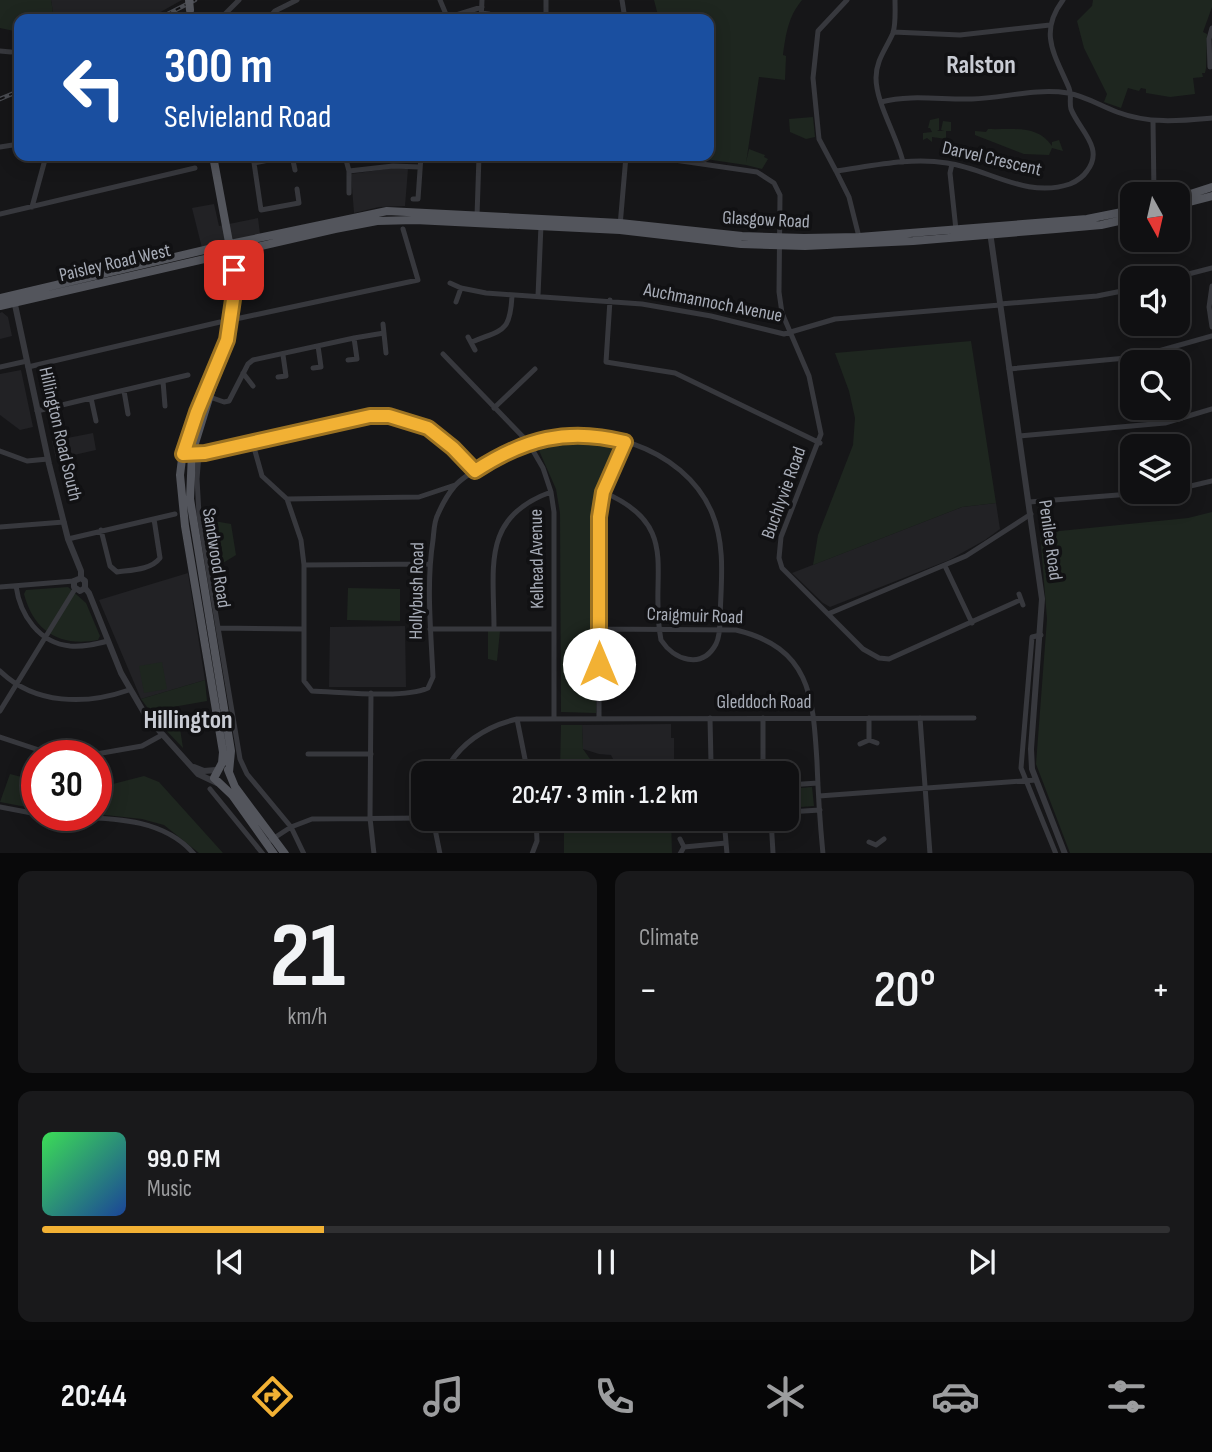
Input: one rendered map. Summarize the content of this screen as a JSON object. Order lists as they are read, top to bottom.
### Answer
{
  "streets": {
    "main road": ["Glasgow Road", "Paisley Road West", "Sandwood Road"],
    "street": [
      "Darvel Crescent",
      "Auchmannoch Avenue",
      "Hillington Road South",
      "Buchlyvie Road",
      "Penilee Road",
      "Kelhead Avenue",
      "Hollybush Road",
      "Craigmuir Road",
      "Gleddoch Road"
    ]
  },
  "crossings": [
    ["Glasgow Road", "Paisley Road West"],
    ["Glasgow Road", "Buchlyvie Road"],
    ["Glasgow Road", "Penilee Road"],
    ["Paisley Road West", "Hillington Road South"],
    ["Paisley Road West", "Sandwood Road"],
    ["Auchmannoch Avenue", "Buchlyvie Road"],
    ["Auchmannoch Avenue", "Penilee Road"],
    ["Kelhead Avenue", "Hollybush Road"],
    ["Kelhead Avenue", "Gleddoch Road"],
    ["Hollybush Road", "Craigmuir Road"],
    ["Craigmuir Road", "Gleddoch Road"]
  ],
  "districts": ["Ralston", "Hillington"],
  "north": "bottom",
  "page": {
    "turn": ["300 m", "Selvieland Road"],
    "limit": "30",
    "trip": "20:47 · 3 min · 1.2 km",
    "tile": [
      ["21", "km/h"],
      "Climate"
    ],
    "heat": ["−", "20°", "+"],
    "song": ["99.0 FM", "Music"],
    "tabs": "20:44"
  }
}
